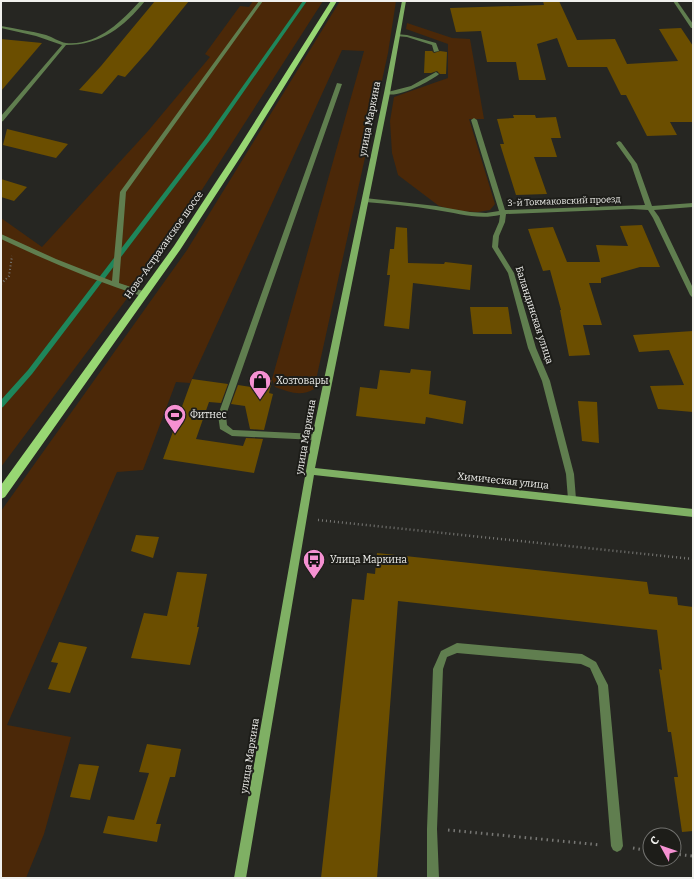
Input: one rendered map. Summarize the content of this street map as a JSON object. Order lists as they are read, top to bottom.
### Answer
{
  "streets": {
    "main road": ["Ново-Астраханское шоссе"],
    "street": [
      "улица Маркина",
      "3-й Токмаковский проезд",
      "Баландинская улица",
      "Химическая улица"
    ]
  },
  "crossings": [
    ["улица Маркина", "3-й Токмаковский проезд"],
    ["улица Маркина", "Химическая улица"],
    ["3-й Токмаковский проезд", "Баландинская улица"],
    ["Баландинская улица", "Химическая улица"]
  ],
  "places": {
    "shop": ["Хозтовары"],
    "sports": ["Фитнес"],
    "bus stop": ["Улица Маркина"]
  },
  "north": "top left"
}
